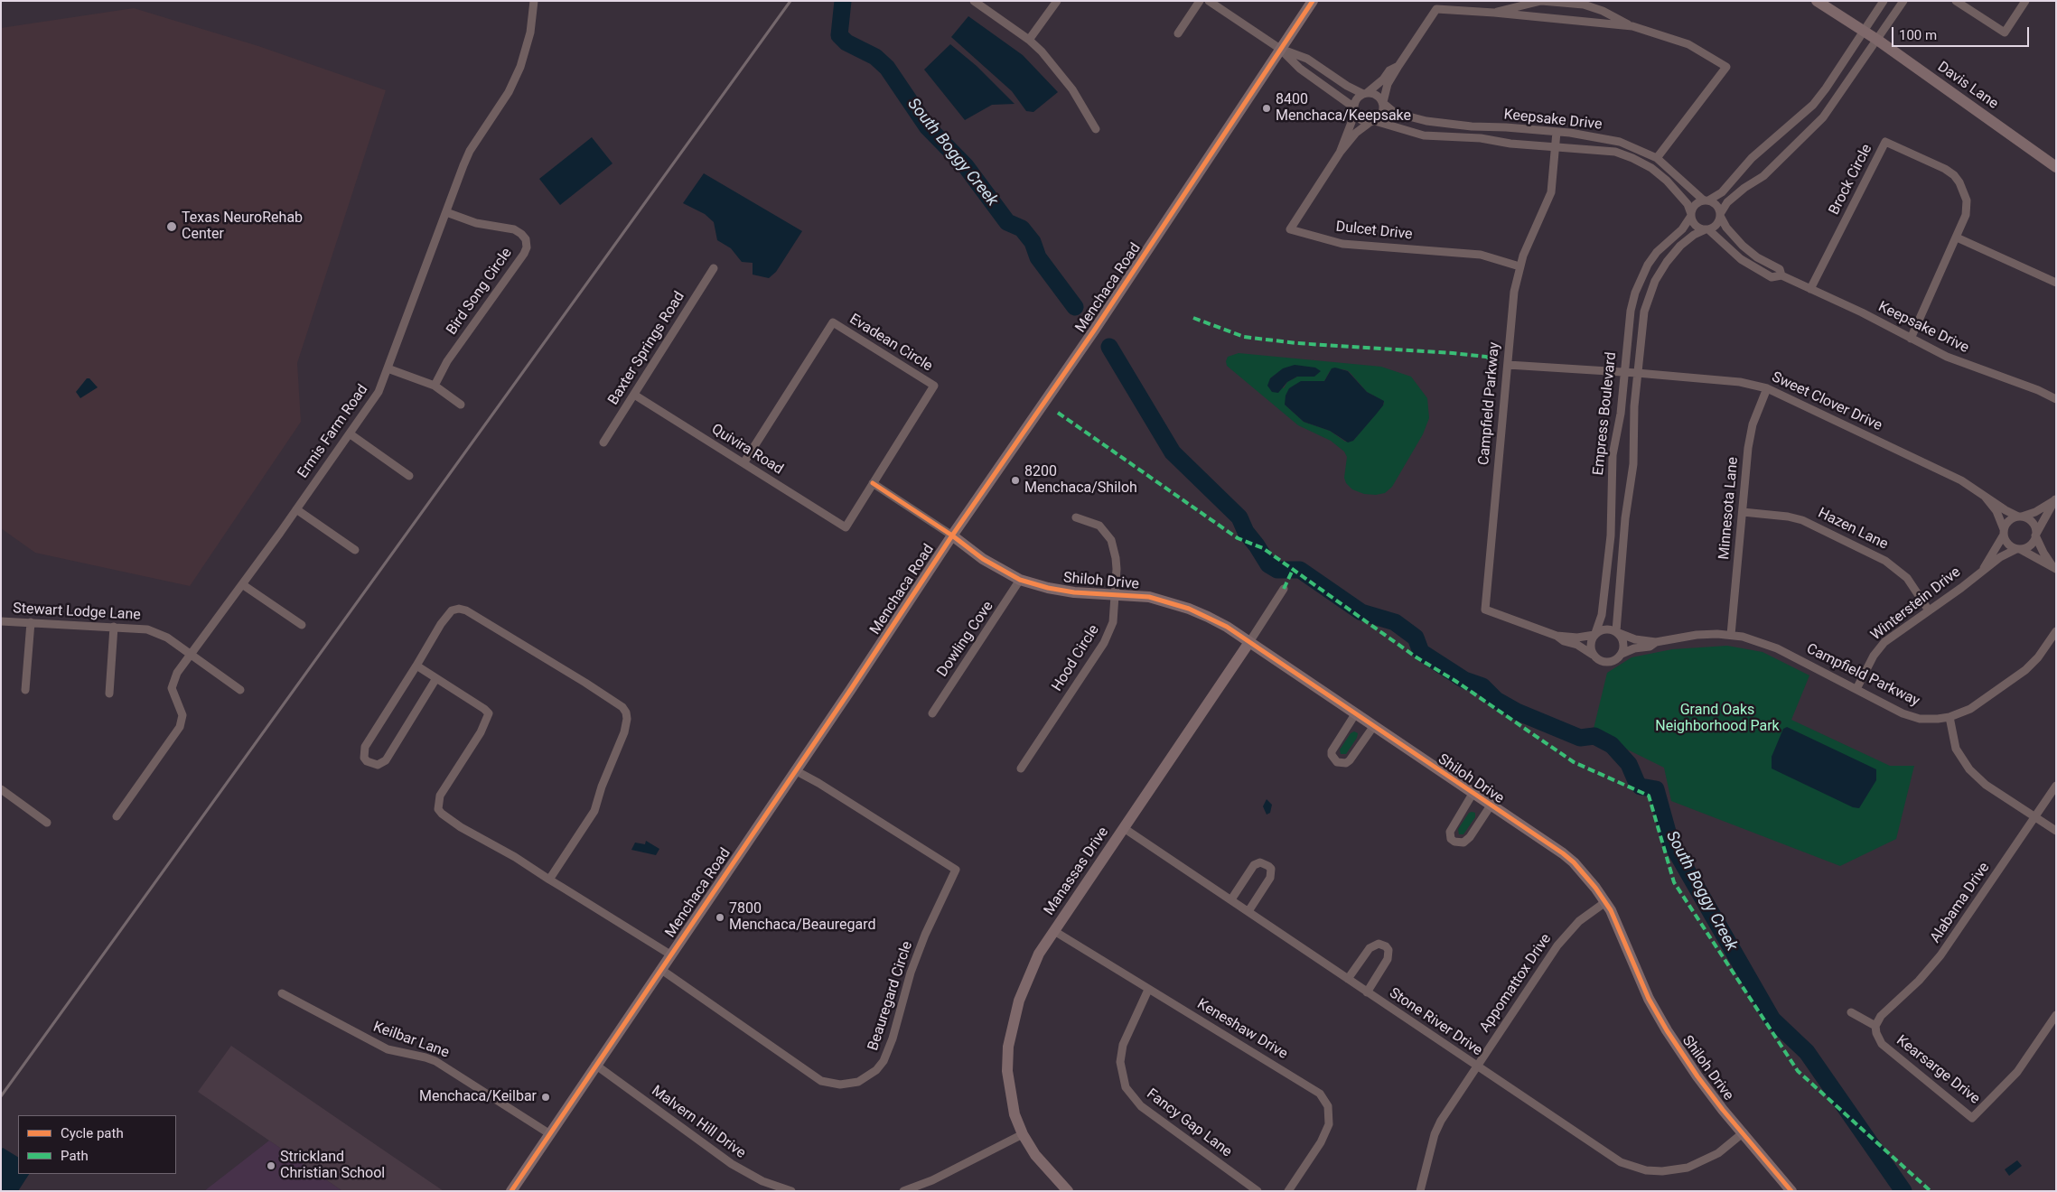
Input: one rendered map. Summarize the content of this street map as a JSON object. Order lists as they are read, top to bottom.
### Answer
{
  "streets": {
    "street": [
      "Davis Lane",
      "Keepsake Drive",
      "Brock Circle",
      "Dulcet Drive",
      "Menchaca Road",
      "Bird Song Circle",
      "Evadean Circle",
      "Baxter Springs Road",
      "Sweet Clover Drive",
      "Campfield Parkway",
      "Empress Boulevard",
      "Ermis Farm Road",
      "Quivira Road",
      "Minnesota Lane",
      "Hazen Lane",
      "Shiloh Drive",
      "Winterstein Drive",
      "Stewart Lodge Lane",
      "Dowling Cove",
      "Hood Circle",
      "Manassas Drive",
      "Alabama Drive",
      "Appomattox Drive",
      "Beauregard Circle",
      "Stone River Drive",
      "Keneshaw Drive",
      "Keilbar Lane",
      "Kearsarge Drive",
      "Malvern Hill Drive",
      "Fancy Gap Lane"
    ]
  },
  "crossings": [
    ["Keepsake Drive", "Brock Circle"],
    ["Keepsake Drive", "Dulcet Drive"],
    ["Keepsake Drive", "Campfield Parkway"],
    ["Keepsake Drive", "Empress Boulevard"],
    ["Dulcet Drive", "Campfield Parkway"],
    ["Menchaca Road", "Shiloh Drive"],
    ["Menchaca Road", "Beauregard Circle"],
    ["Menchaca Road", "Keilbar Lane"],
    ["Menchaca Road", "Malvern Hill Drive"],
    ["Bird Song Circle", "Ermis Farm Road"],
    ["Evadean Circle", "Quivira Road"],
    ["Baxter Springs Road", "Quivira Road"],
    ["Sweet Clover Drive", "Campfield Parkway"],
    ["Sweet Clover Drive", "Empress Boulevard"],
    ["Sweet Clover Drive", "Minnesota Lane"],
    ["Sweet Clover Drive", "Winterstein Drive"],
    ["Campfield Parkway", "Empress Boulevard"],
    ["Campfield Parkway", "Minnesota Lane"],
    ["Campfield Parkway", "Winterstein Drive"],
    ["Ermis Farm Road", "Stewart Lodge Lane"],
    ["Minnesota Lane", "Hazen Lane"],
    ["Hazen Lane", "Winterstein Drive"],
    ["Shiloh Drive", "Dowling Cove"],
    ["Shiloh Drive", "Hood Circle"],
    ["Shiloh Drive", "Manassas Drive"],
    ["Shiloh Drive", "Appomattox Drive"],
    ["Shiloh Drive", "Stone River Drive"],
    ["Manassas Drive", "Stone River Drive"],
    ["Manassas Drive", "Keneshaw Drive"],
    ["Alabama Drive", "Kearsarge Drive"],
    ["Appomattox Drive", "Stone River Drive"],
    ["Keneshaw Drive", "Fancy Gap Lane"]
  ],
  "water": ["South Boggy Creek"],
  "parks": ["Grand Oaks Neighborhood Park"],
  "places": [
    "8400 Menchaca/Keepsake",
    "Texas NeuroRehab Center",
    "8200 Menchaca/Shiloh",
    "7800 Menchaca/Beauregard",
    "Menchaca/Keilbar",
    "Strickland Christian School"
  ],
  "legend": ["Cycle path", "Path"],
  "scale_bar": "100 m"
}
